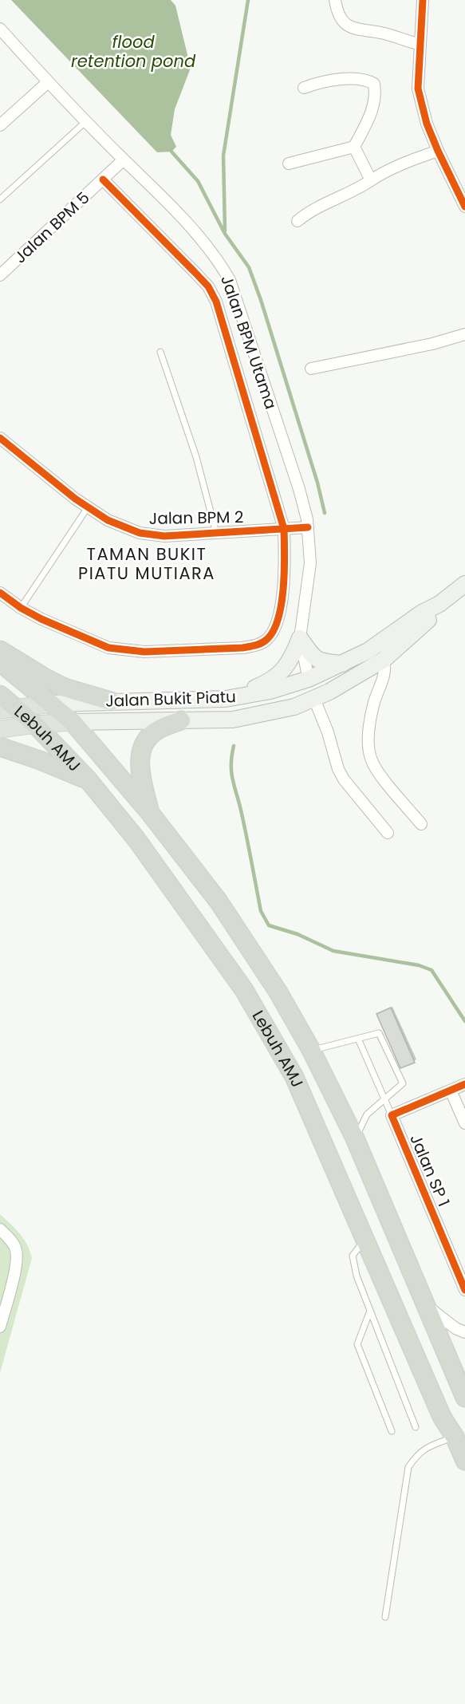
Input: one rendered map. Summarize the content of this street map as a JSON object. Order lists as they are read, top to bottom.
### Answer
{
  "streets": {
    "highway": ["Lebuh AMJ"],
    "main road": ["Jalan Bukit Piatu"],
    "street": [
      "Jalan BPM 5",
      "Jalan BPM Utama",
      "Jalan BPM 2",
      "Jalan SP 1"
    ]
  },
  "crossings": [
    ["Jalan BPM 5", "Jalan BPM Utama"],
    ["Jalan BPM Utama", "Jalan BPM 2"],
    ["Jalan BPM Utama", "Jalan Bukit Piatu"],
    ["Jalan Bukit Piatu", "Lebuh AMJ"]
  ],
  "districts": ["TAMAN BUKIT PIATU MUTIARA"],
  "water": ["flood retention pond"]
}
